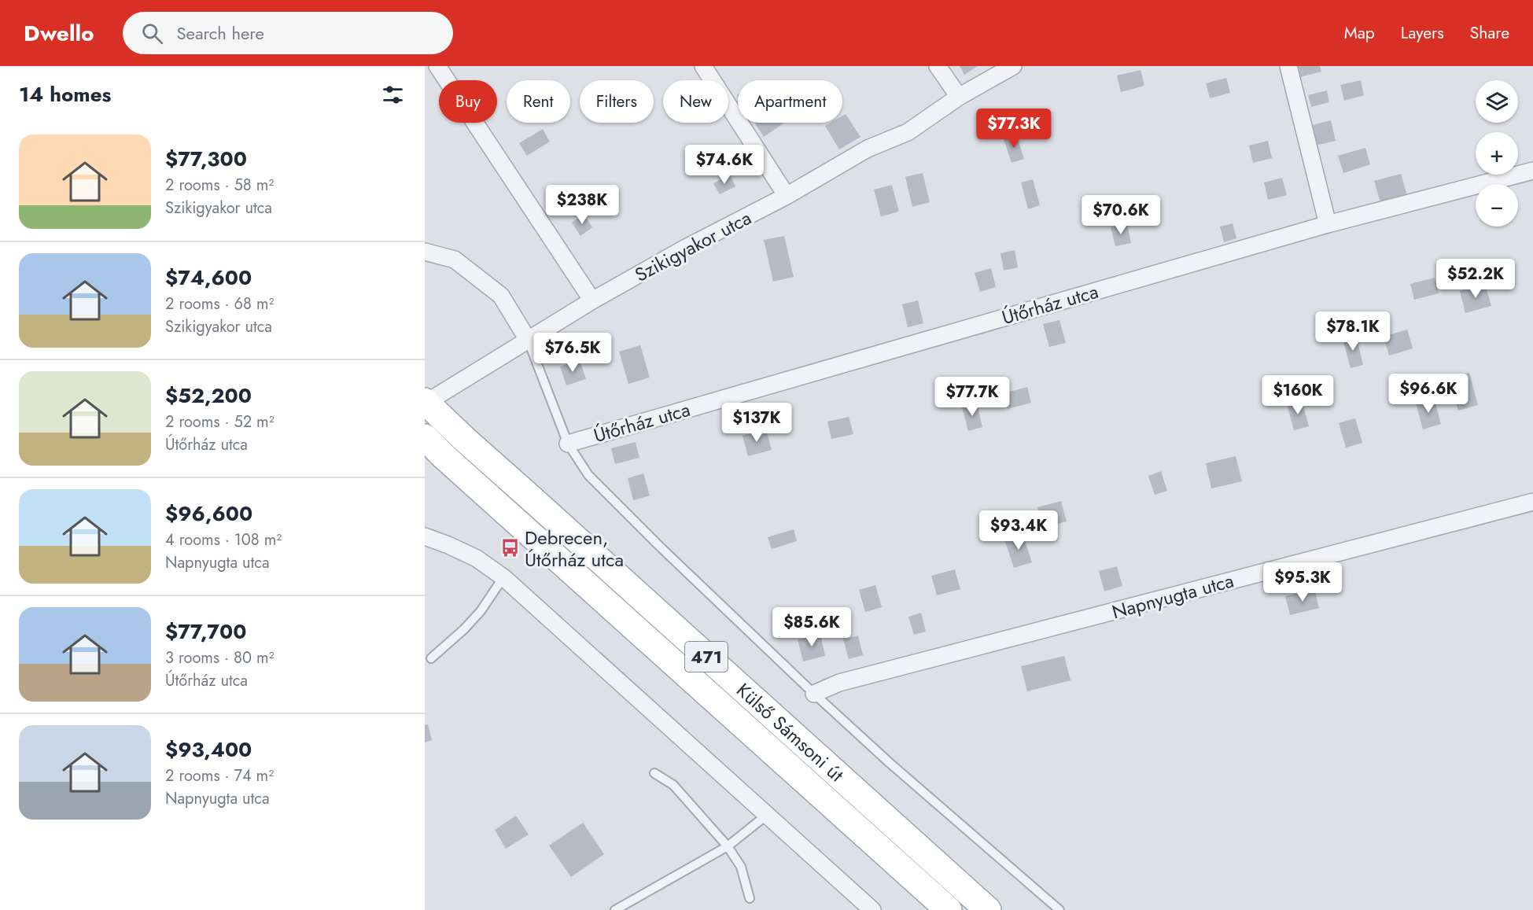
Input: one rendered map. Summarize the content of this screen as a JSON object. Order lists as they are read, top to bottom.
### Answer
{
  "streets": {
    "main road": ["471", "Külső Sámsoni út"],
    "street": ["Szikigyakor utca", "Útőrház utca", "Napnyugta utca"]
  },
  "crossings": [
    ["Szikigyakor utca", "Külső Sámsoni út"]
  ],
  "places": {
    "bus stop": ["Debrecen, Útőrház utca"]
  },
  "page": {
    "header": "Dwello",
    "search": "Search here",
    "nav": ["Map", "Layers", "Share"],
    "heading": "14 homes",
    "map_buttons": ["+", "−"],
    "chip": [
      "Buy",
      "Rent",
      "Filters",
      "New",
      "Apartment"
    ],
    "price": [
      "$77.3K",
      "$74.6K",
      "$238K",
      "$70.6K",
      "$52.2K",
      "$78.1K",
      "$76.5K",
      "$96.6K",
      "$160K",
      "$77.7K",
      "$137K",
      "$93.4K",
      "$95.3K",
      "$85.6K"
    ],
    "list": [
      {
        "name": "$77,300",
        "note": "2 rooms · 58 m² · Szikigyakor utca"
      },
      {
        "name": "$74,600",
        "note": "2 rooms · 68 m² · Szikigyakor utca"
      },
      {
        "name": "$52,200",
        "note": "2 rooms · 52 m² · Útőrház utca"
      },
      {
        "name": "$96,600",
        "note": "4 rooms · 108 m² · Napnyugta utca"
      },
      {
        "name": "$77,700",
        "note": "3 rooms · 80 m² · Útőrház utca"
      },
      {
        "name": "$93,400",
        "note": "2 rooms · 74 m² · Napnyugta utca"
      }
    ]
  }
}
